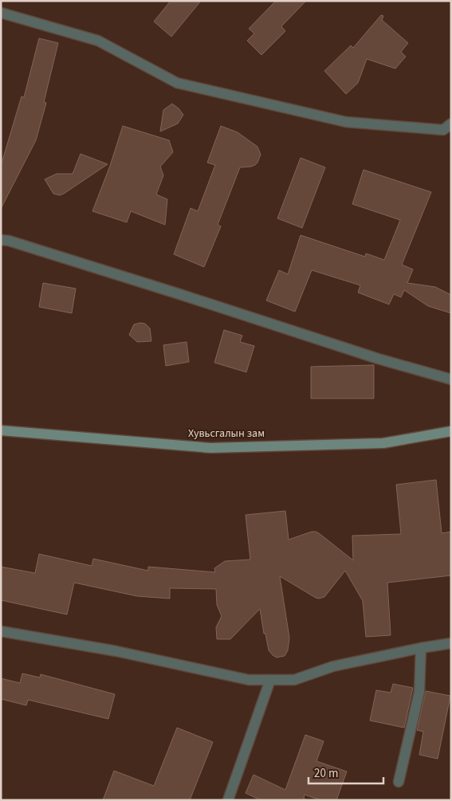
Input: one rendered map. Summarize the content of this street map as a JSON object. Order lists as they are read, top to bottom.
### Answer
{
  "streets": {
    "main road": ["Хувьсгалын зам"]
  },
  "scale_bar": "20 m"
}
